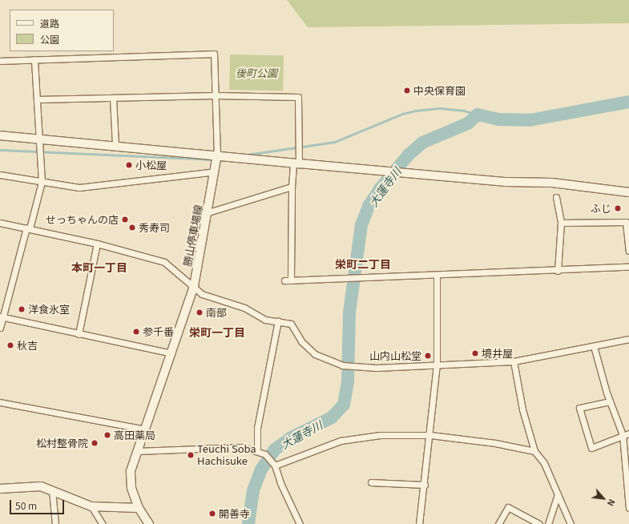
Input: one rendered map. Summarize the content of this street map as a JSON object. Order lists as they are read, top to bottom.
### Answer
{
  "streets": {
    "main road": ["勝山停車場線"]
  },
  "districts": ["栄町二丁目", "本町一丁目", "栄町一丁目"],
  "water": ["大蓮寺川"],
  "parks": ["後町公園"],
  "places": [
    "中央保育園",
    "小松屋",
    "ふじ",
    "せっちゃんの店",
    "秀寿司",
    "洋食氷室",
    "南部",
    "参千番",
    "秋吉",
    "境井屋",
    "山内山松堂",
    "高田薬局",
    "松村整骨院",
    "Teuchi Soba Hachisuke",
    "開善寺"
  ],
  "legend": ["道路", "公園"],
  "scale_bar": "50 m",
  "north": "bottom right"
}
